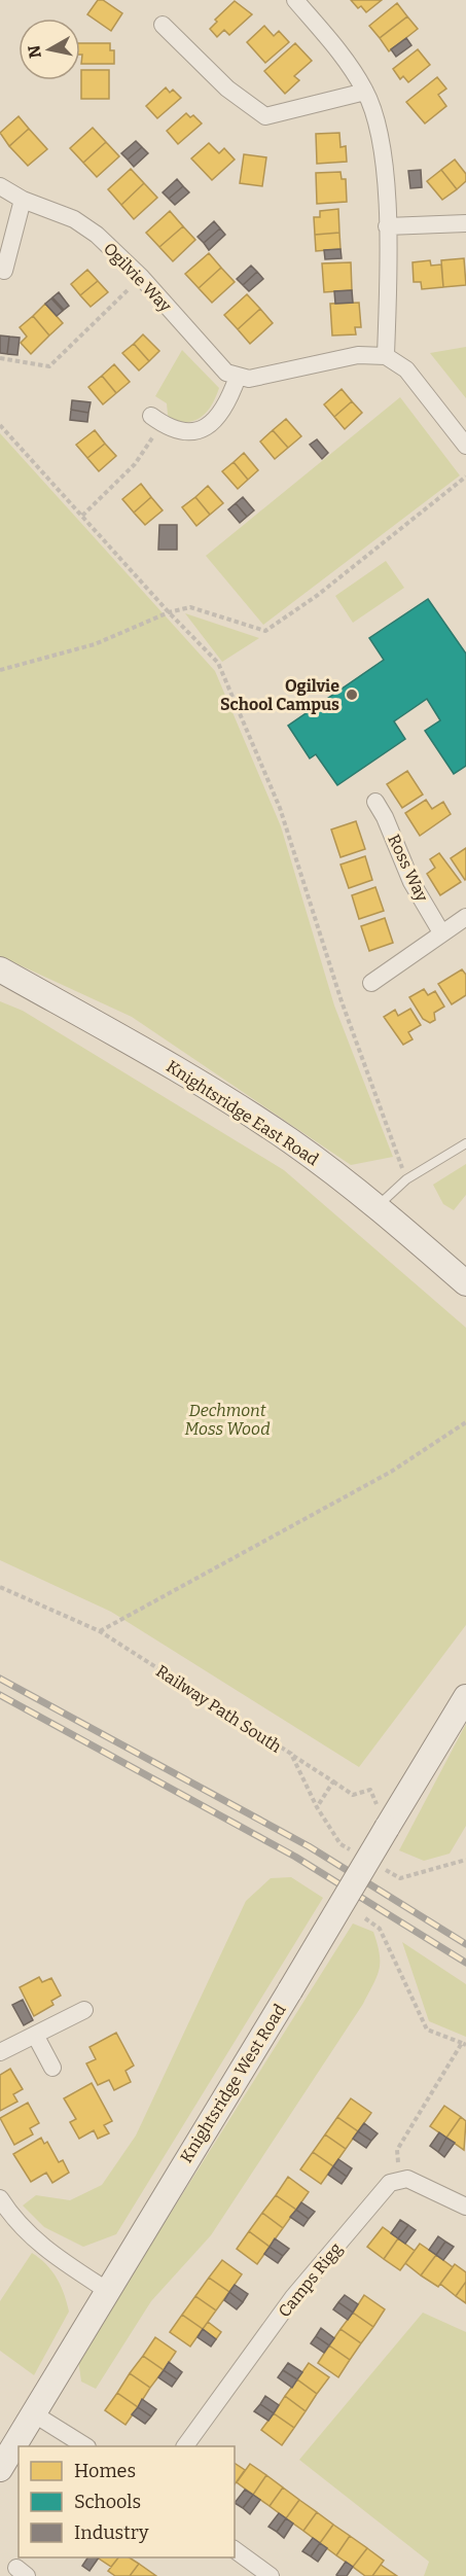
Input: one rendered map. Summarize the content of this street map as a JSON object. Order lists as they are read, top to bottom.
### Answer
{
  "streets": {
    "street": [
      "Ogilvie Way",
      "Ross Way",
      "Knightsridge East Road",
      "Knightsridge West Road",
      "Camps Rigg"
    ],
    "path": ["Railway Path South"]
  },
  "parks": ["Dechmont Moss Wood"],
  "places": ["Ogilvie School Campus"],
  "legend": ["Homes", "Schools", "Industry"],
  "north": "left"
}
